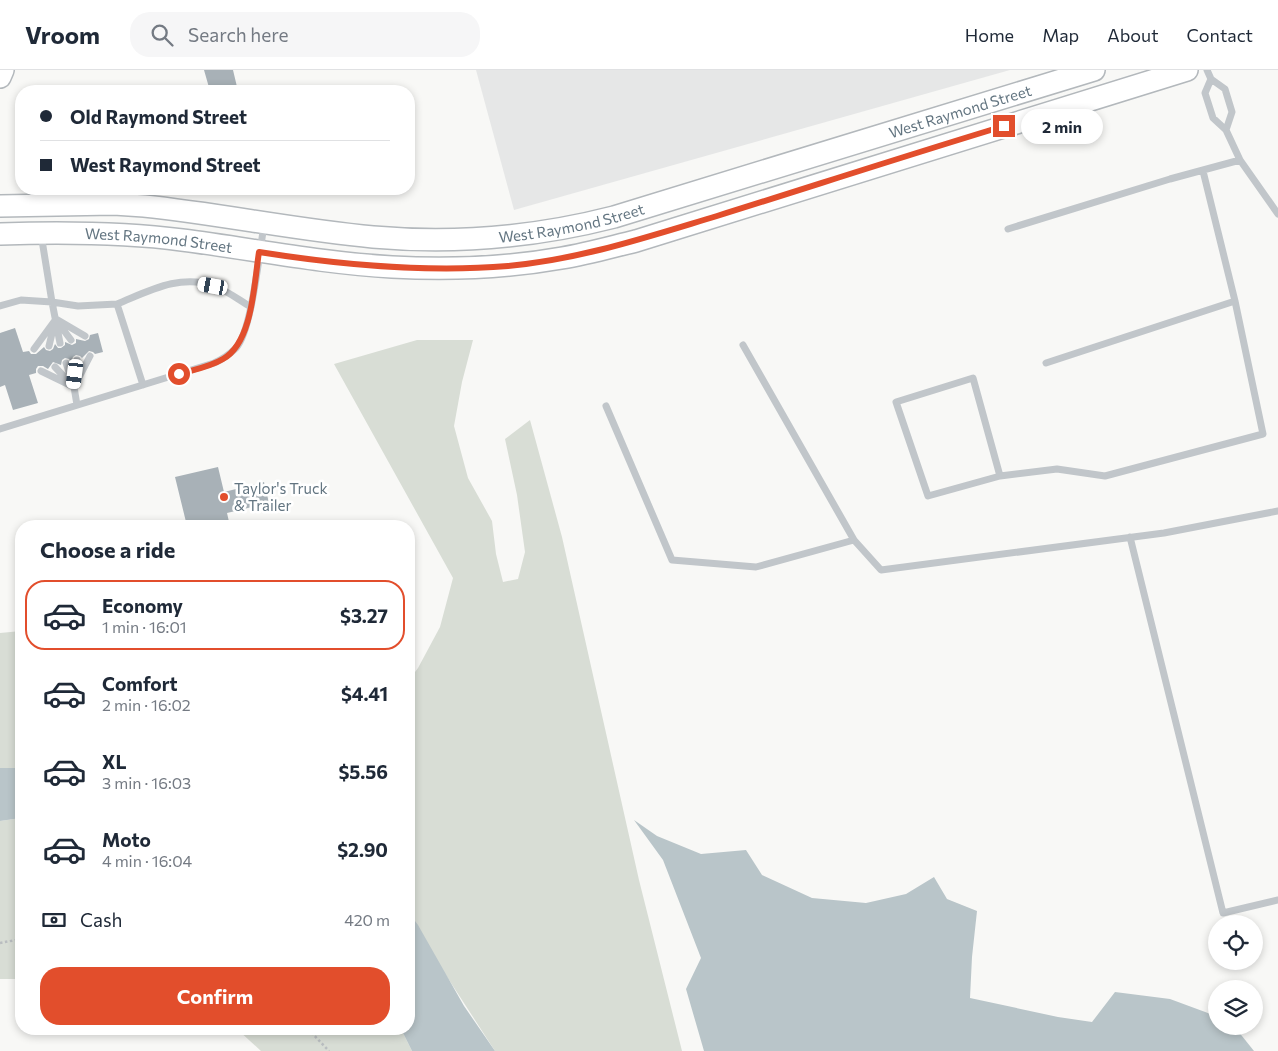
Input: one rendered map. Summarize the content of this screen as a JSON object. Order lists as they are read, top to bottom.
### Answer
{
  "streets": {
    "main road": ["West Raymond Street"]
  },
  "places": ["Taylor's Truck & Trailer"],
  "page": {
    "header": "Vroom",
    "search": "Search here",
    "nav": [
      "Home",
      "Map",
      "About",
      "Contact"
    ],
    "banner": ["Old Raymond Street", "West Raymond Street"],
    "bubble": "2 min",
    "heading": "Choose a ride",
    "list": [
      {
        "name": "Economy",
        "note": "1 min · 16:01",
        "value": "$3.27"
      },
      {
        "name": "Comfort",
        "note": "2 min · 16:02",
        "value": "$4.41"
      },
      {
        "name": "XL",
        "note": "3 min · 16:03",
        "value": "$5.56"
      },
      {
        "name": "Moto",
        "note": "4 min · 16:04",
        "value": "$2.90"
      }
    ],
    "pay": ["Cash", "420 m"],
    "buttons": "Confirm"
  }
}
